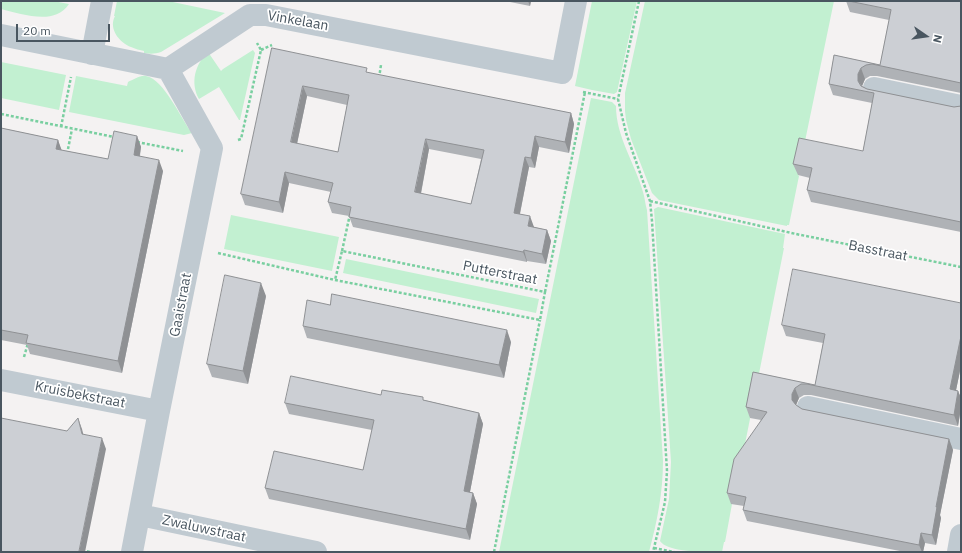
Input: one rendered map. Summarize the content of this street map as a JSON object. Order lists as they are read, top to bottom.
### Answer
{
  "streets": {
    "street": [
      "Vinkelaan",
      "Gaaistraat",
      "Kruisbekstraat",
      "Zwaluwstraat"
    ],
    "path": ["Basstraat", "Putterstraat"]
  },
  "crossings": [
    ["Gaaistraat", "Kruisbekstraat"],
    ["Gaaistraat", "Zwaluwstraat"]
  ],
  "scale_bar": "20 m",
  "north": "right"
}
